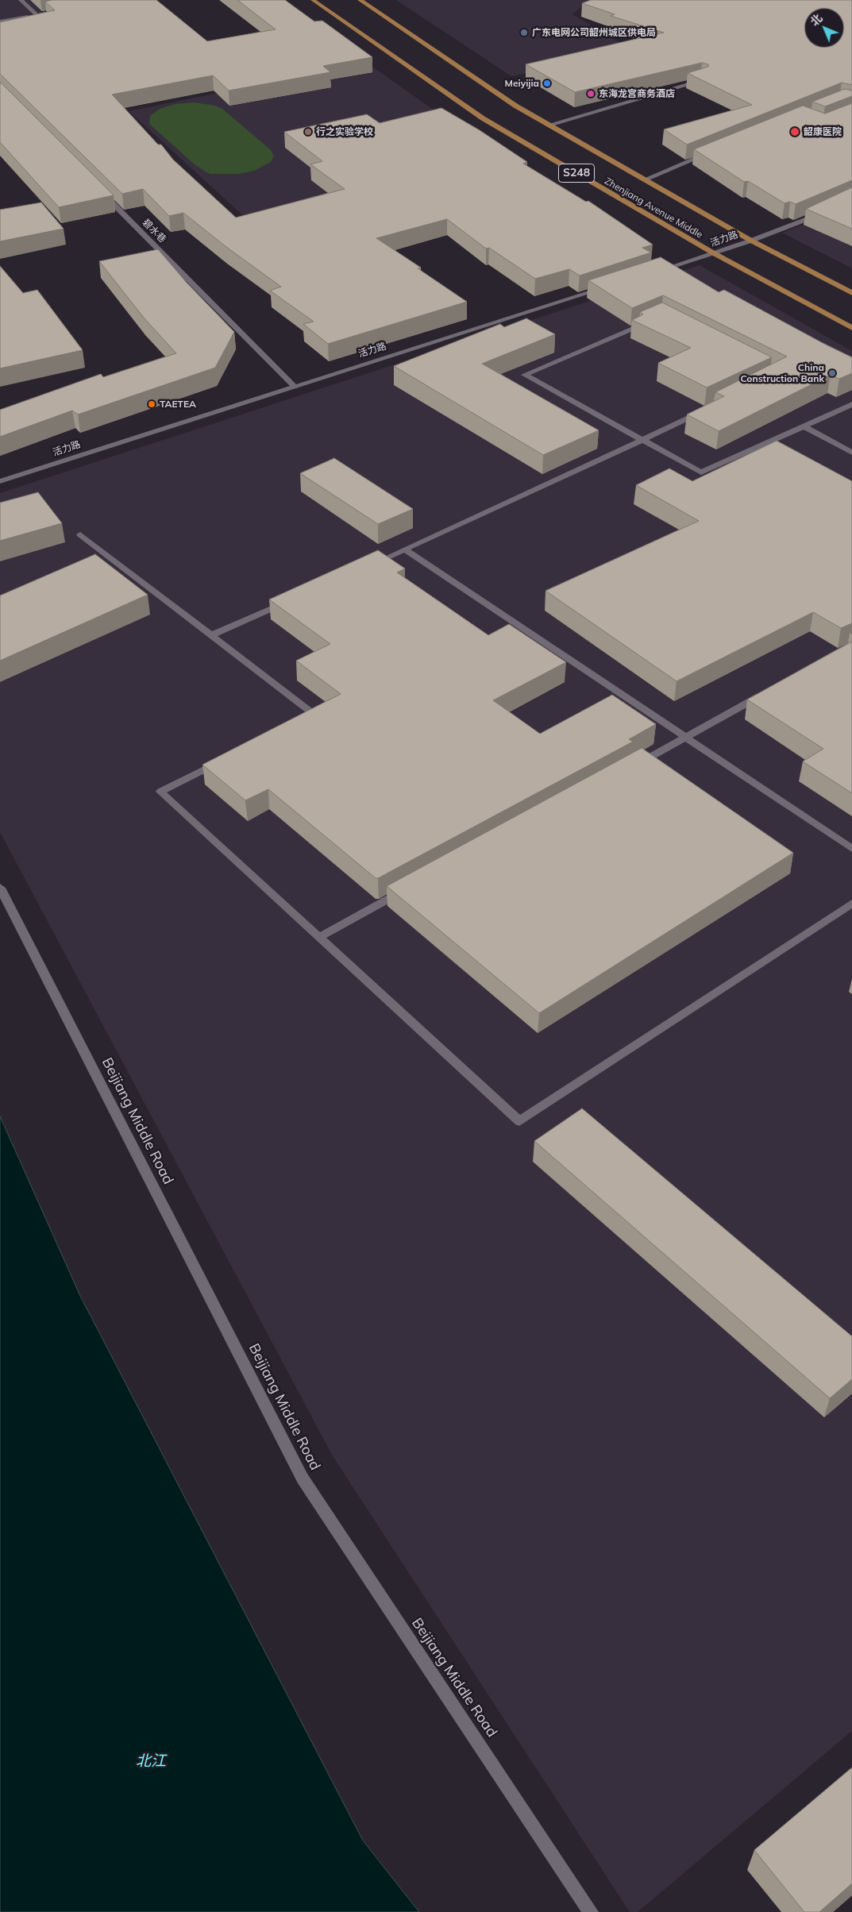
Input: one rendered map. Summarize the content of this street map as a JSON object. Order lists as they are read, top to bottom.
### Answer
{
  "streets": {
    "main road": ["S248", "Zhenjiang Avenue Middle"],
    "street": ["碧水巷", "活力路", "Beijiang Middle Road"]
  },
  "crossings": [
    ["Zhenjiang Avenue Middle", "活力路"],
    ["碧水巷", "活力路"]
  ],
  "water": ["北江"],
  "places": [
    "广东电网公司韶州城区供电局",
    "Meiyijia",
    "东海龙宫商务酒店",
    "行之实验学校",
    "韶康医院",
    "China Construction Bank",
    "TAETEA"
  ],
  "north": "top left"
}
